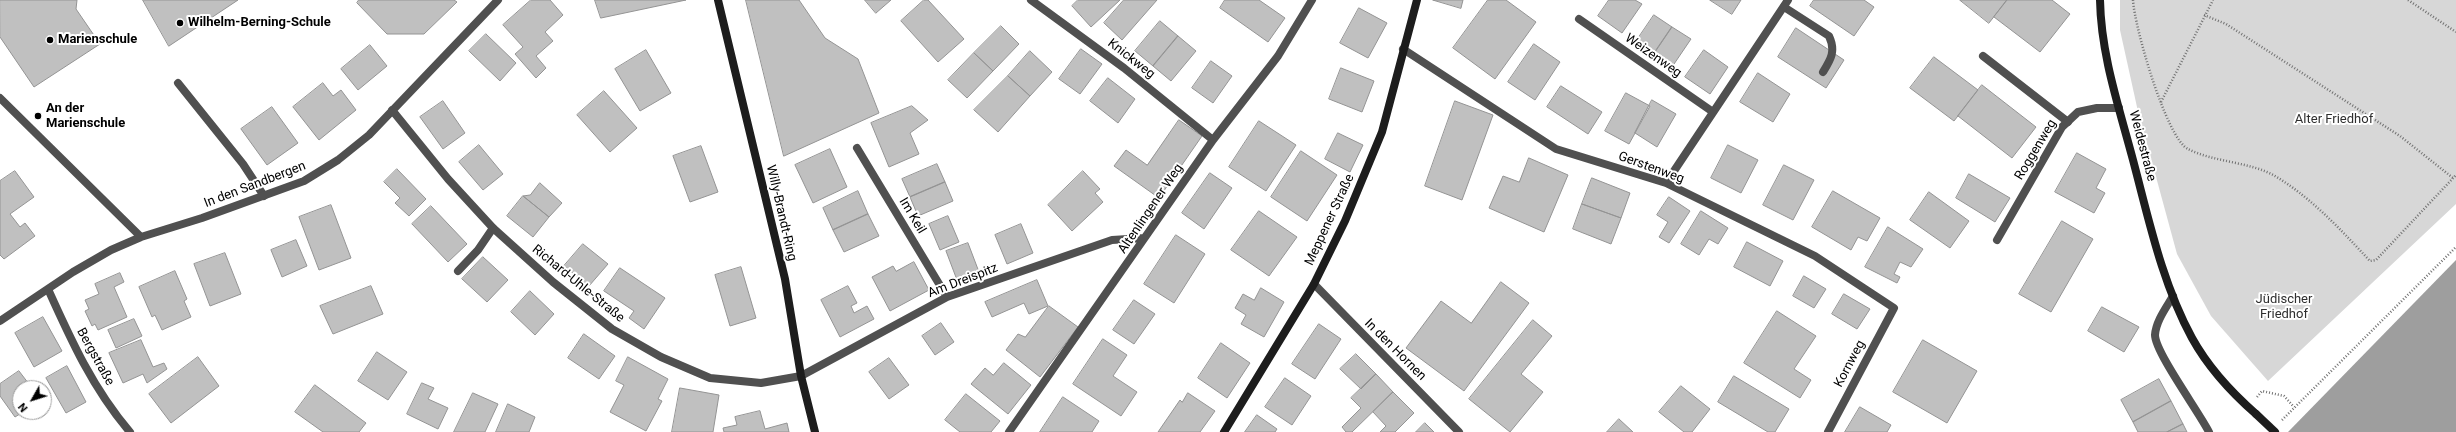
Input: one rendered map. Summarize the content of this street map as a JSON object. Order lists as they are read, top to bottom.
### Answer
{
  "streets": {
    "main road": ["Weidestraße", "Willy-Brandt-Ring", "Meppener Straße"],
    "street": [
      "Weizenweg",
      "Knickweg",
      "Roggenweg",
      "Gerstenweg",
      "In den Sandbergen",
      "Altenlingener Weg",
      "Im Keil",
      "Am Dreispitz",
      "Richard-Uhle-Straße",
      "In den Hornen",
      "Bergstraße",
      "Kornweg"
    ]
  },
  "crossings": [
    ["Knickweg", "Altenlingener Weg"],
    ["Weidestraße", "Roggenweg"],
    ["Gerstenweg", "Meppener Straße"],
    ["Gerstenweg", "Kornweg"],
    ["In den Sandbergen", "Richard-Uhle-Straße"],
    ["In den Sandbergen", "Bergstraße"],
    ["Altenlingener Weg", "Am Dreispitz"],
    ["Willy-Brandt-Ring", "Am Dreispitz"],
    ["Willy-Brandt-Ring", "Richard-Uhle-Straße"],
    ["Im Keil", "Am Dreispitz"],
    ["Meppener Straße", "In den Hornen"],
    ["Am Dreispitz", "Richard-Uhle-Straße"]
  ],
  "parks": ["Alter Friedhof", "Jüdischer Friedhof"],
  "places": ["Wilhelm-Berning-Schule", "Marienschule", "An der Marienschule"],
  "north": "bottom left"
}
